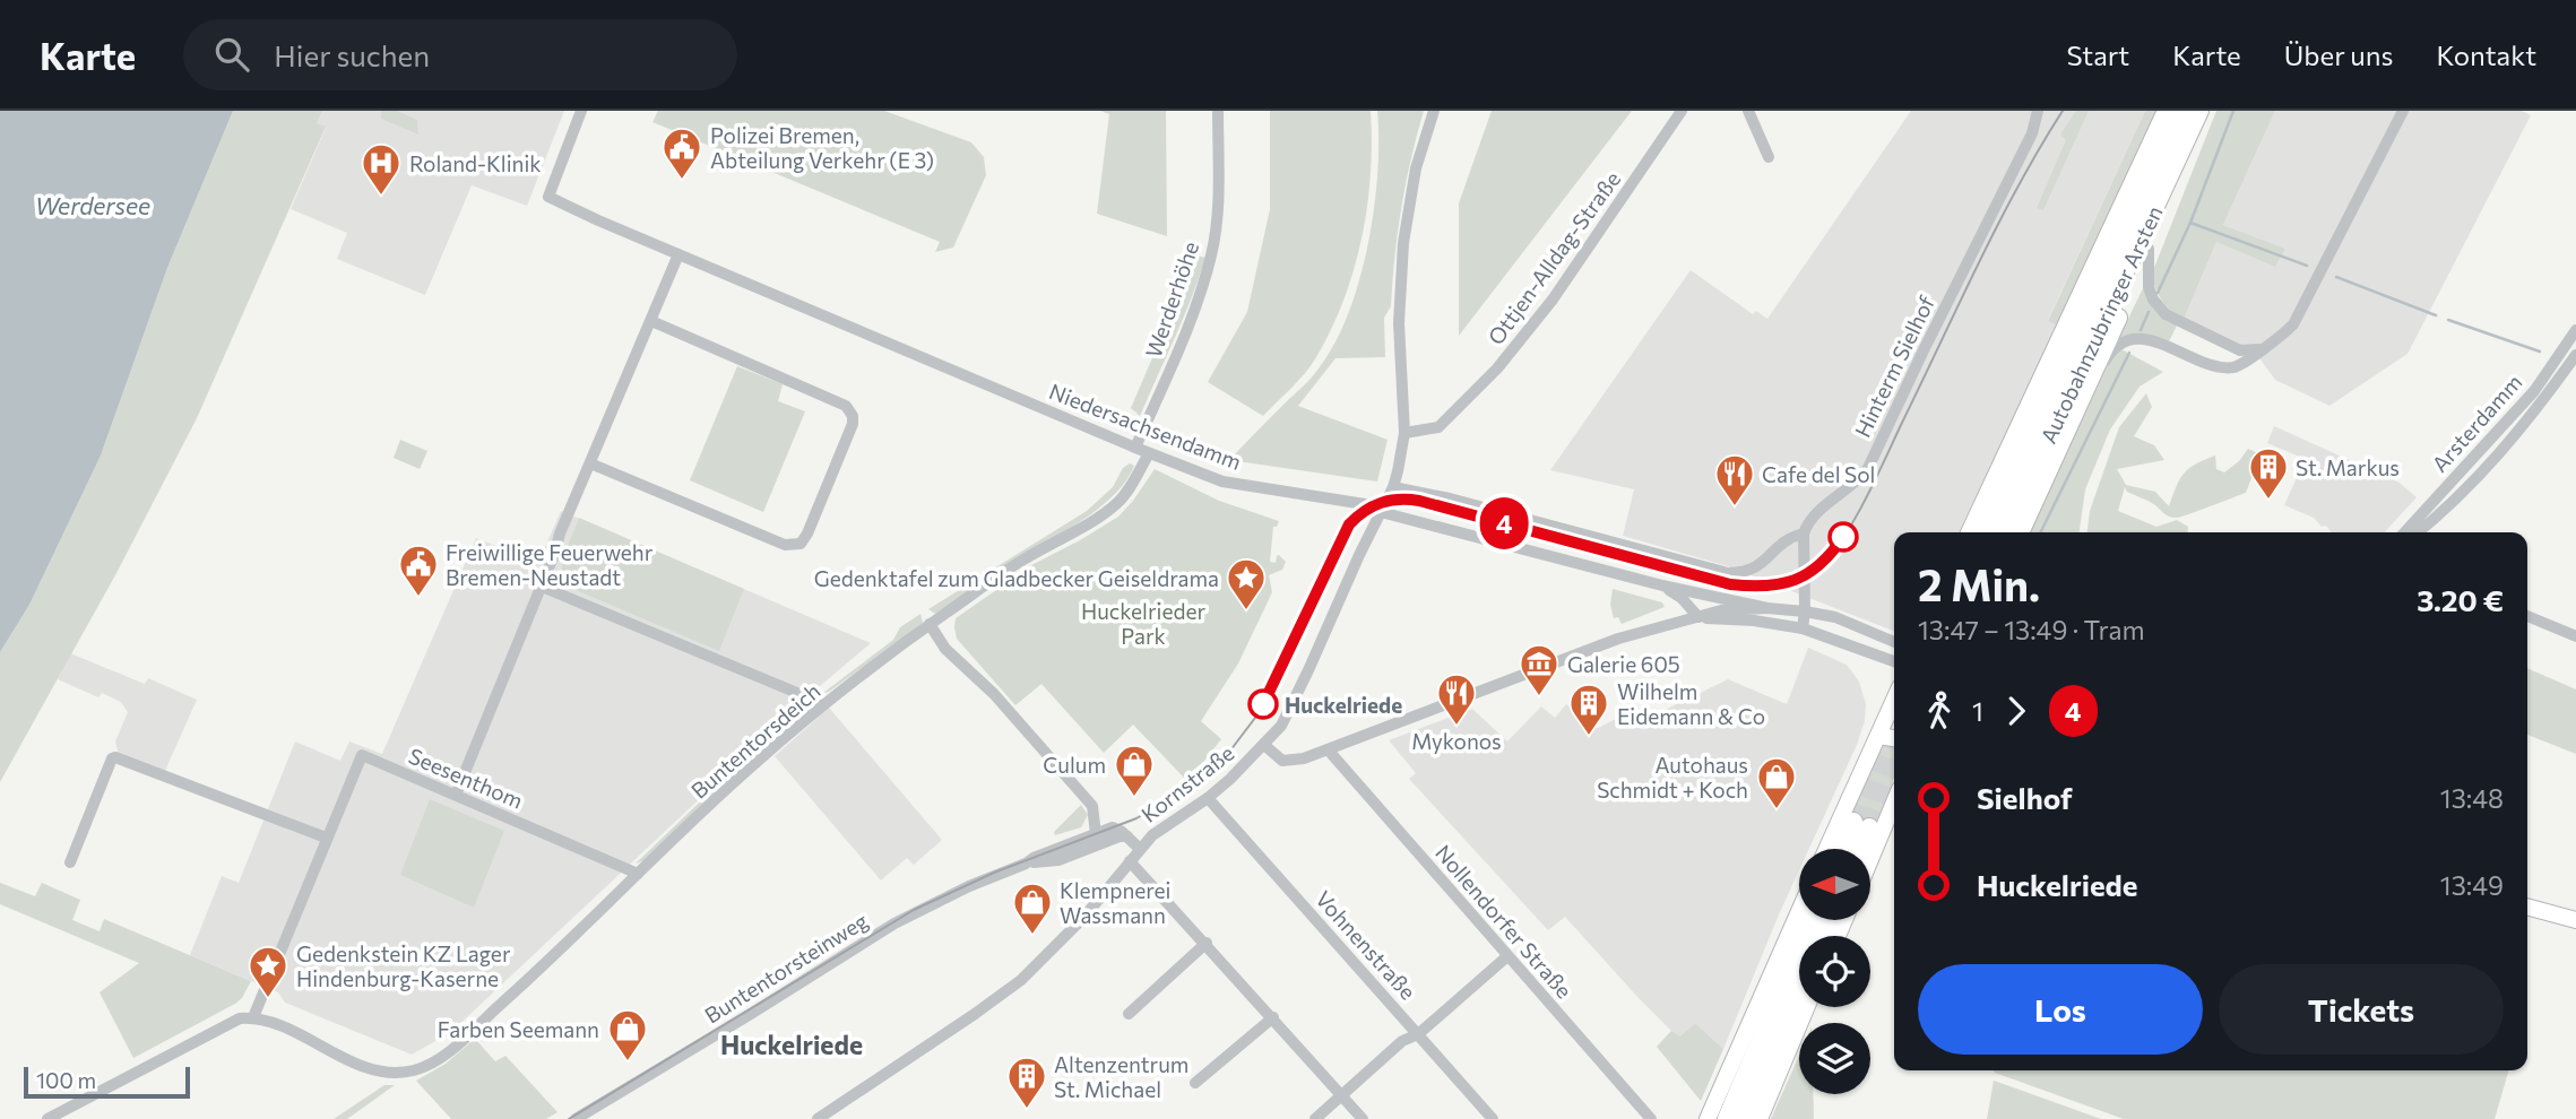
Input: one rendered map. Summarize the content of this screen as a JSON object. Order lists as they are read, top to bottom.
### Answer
{
  "streets": {
    "highway": ["Autobahnzubringer Arsten"],
    "street": [
      "Ottjen-Alldag-Straße",
      "Werderhöhe",
      "Hinterm Sielhof",
      "Arsterdamm",
      "Niedersachsendamm",
      "Buntentorsdeich",
      "Seesenthom",
      "Kornstraße",
      "Nollendorfer Straße",
      "Vohnenstraße",
      "Buntentorsteinweg"
    ]
  },
  "crossings": [
    ["Werderhöhe", "Niedersachsendamm"],
    ["Niedersachsendamm", "Buntentorsdeich"],
    ["Niedersachsendamm", "Kornstraße"],
    ["Buntentorsdeich", "Seesenthom"],
    ["Kornstraße", "Nollendorfer Straße"],
    ["Kornstraße", "Vohnenstraße"]
  ],
  "districts": ["Huckelriede"],
  "water": ["Werdersee"],
  "parks": ["Huckelrieder Park"],
  "places": {
    "public building": ["Polizei Bremen, Abteilung Verkehr (E 3)", "Freiwillige Feuerwehr Bremen-Neustadt"],
    "hospital": ["Roland-Klinik"],
    "building": ["St. Markus", "Wilhelm Eidemann & Co", "Altenzentrum St. Michael"],
    "restaurant": ["Cafe del Sol", "Mykonos"],
    "place": ["Gedenktafel zum Gladbecker Geiseldrama", "Gedenkstein KZ Lager Hindenburg-Kaserne"],
    "museum": ["Galerie 605"],
    "other": ["Huckelriede"],
    "shop": [
      "Culum",
      "Autohaus Schmidt + Koch",
      "Klempnerei Wassmann",
      "Farben Seemann"
    ]
  },
  "lines": ["tram line 4"],
  "scale_bar": "100 m",
  "north": "left",
  "page": {
    "header": "Karte",
    "search": "Hier suchen",
    "nav": [
      "Start",
      "Karte",
      "Über uns",
      "Kontakt"
    ],
    "on_map": "4",
    "heading": ["2 Min.", "13:47 – 13:49 · Tram", "3.20 €"],
    "legs": ["1", "4"],
    "list": [
      {
        "name": "Sielhof",
        "value": "13:48"
      },
      {
        "name": "Huckelriede",
        "value": "13:49"
      }
    ],
    "buttons": ["Los", "Tickets"],
    "scale": "100 m"
  }
}
